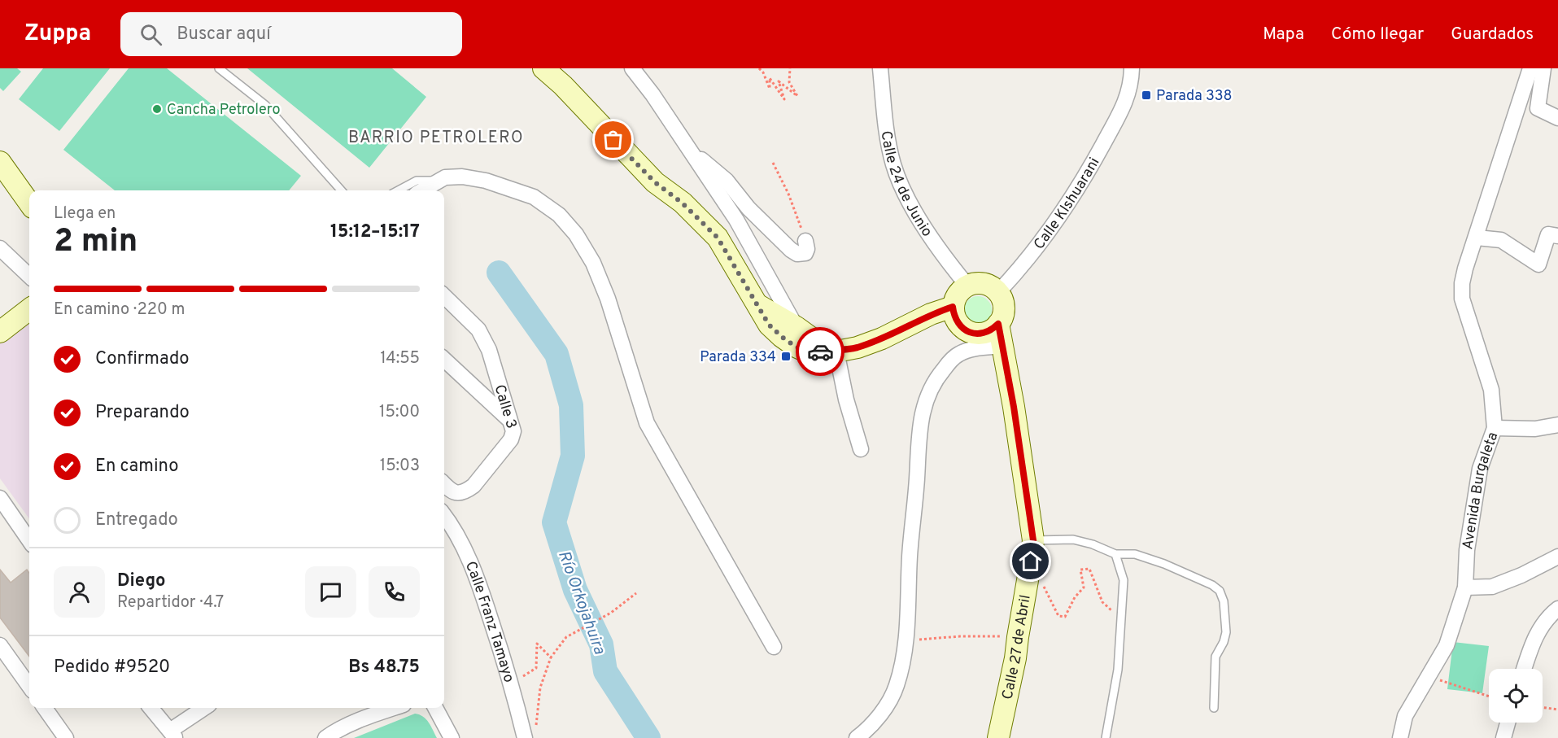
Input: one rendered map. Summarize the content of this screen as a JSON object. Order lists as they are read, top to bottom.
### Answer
{
  "streets": {
    "main road": ["Calle 27 de Abril"],
    "street": [
      "Calle 24 de Junio",
      "Calle KIshuarani",
      "Calle 3",
      "Avenida Burgaleta",
      "Calle Franz Tamayo"
    ]
  },
  "crossings": [
    ["Calle 24 de Junio", "Calle KIshuarani"],
    ["Calle 24 de Junio", "Calle 27 de Abril"],
    ["Calle KIshuarani", "Calle 27 de Abril"]
  ],
  "districts": ["BARRIO PETROLERO"],
  "water": ["Río Orkojahuira"],
  "places": {
    "transit": ["Parada 338", "Parada 334"],
    "other": ["Cancha Petrolero"]
  },
  "page": {
    "header": "Zuppa",
    "search": "Buscar aquí",
    "nav": ["Mapa", "Cómo llegar", "Guardados"],
    "heading": ["2 min", "Llega en", "15:12–15:17"],
    "panel": [
      "Diego",
      "Repartidor · 4.7",
      "Pedido #9520",
      "Bs 48.75"
    ],
    "bar": "En camino · 220 m",
    "list": [
      ["Confirmado", "14:55"],
      ["Preparando", "15:00"],
      ["En camino", "15:03"],
      "Entregado"
    ]
  }
}
